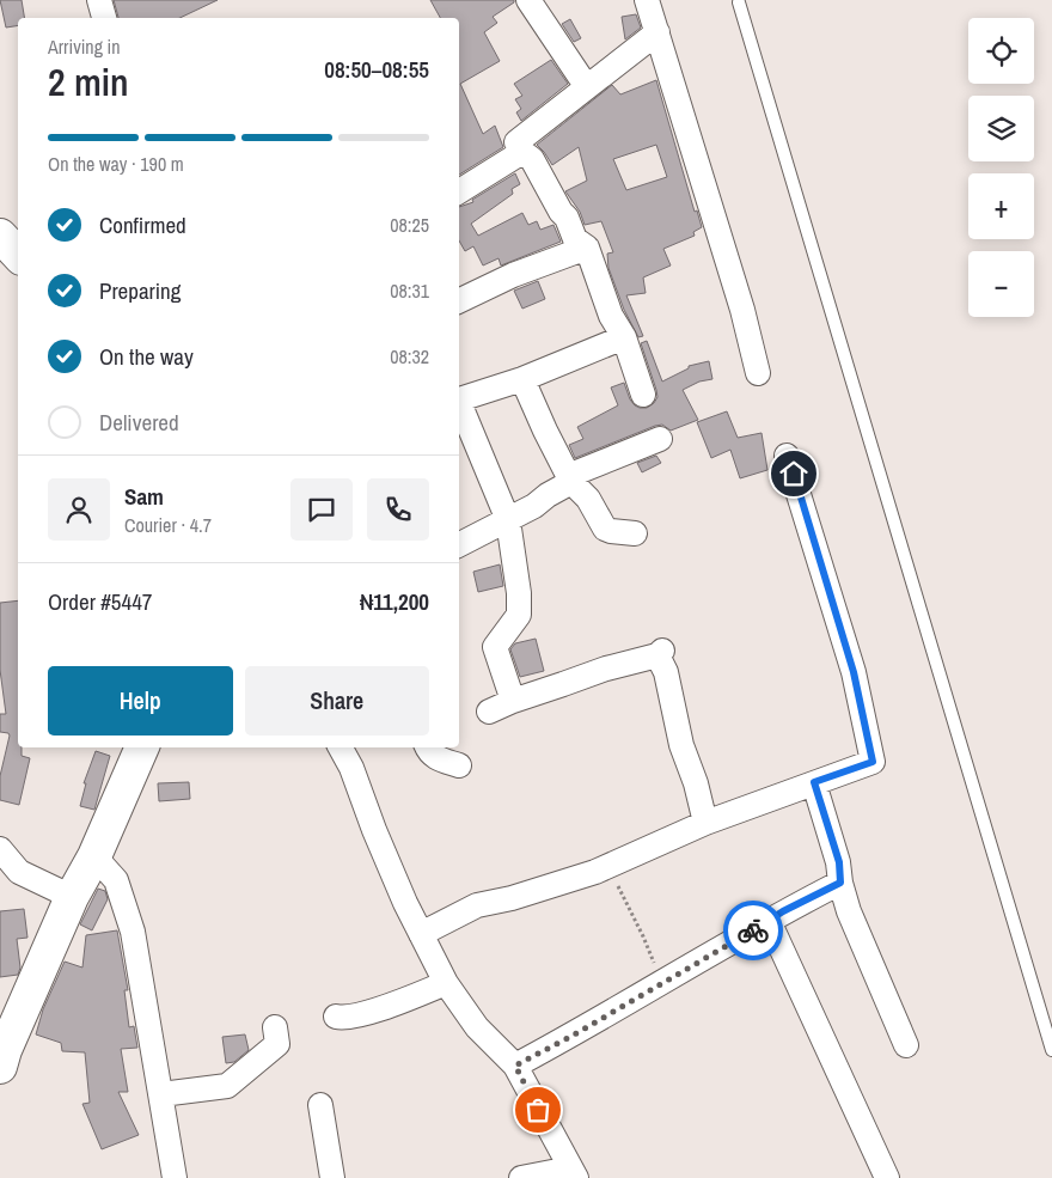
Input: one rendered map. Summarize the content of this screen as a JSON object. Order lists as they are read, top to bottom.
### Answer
{
  "page": {
    "map_buttons": ["+", "−"],
    "heading": ["2 min", "Arriving in", "08:50–08:55"],
    "panel": [
      "Sam",
      "Courier · 4.7",
      "Order #5447",
      "₦11,200"
    ],
    "bar": "On the way · 190 m",
    "list": [
      ["Confirmed", "08:25"],
      ["Preparing", "08:31"],
      ["On the way", "08:32"],
      "Delivered"
    ],
    "buttons": ["Help", "Share"]
  }
}
